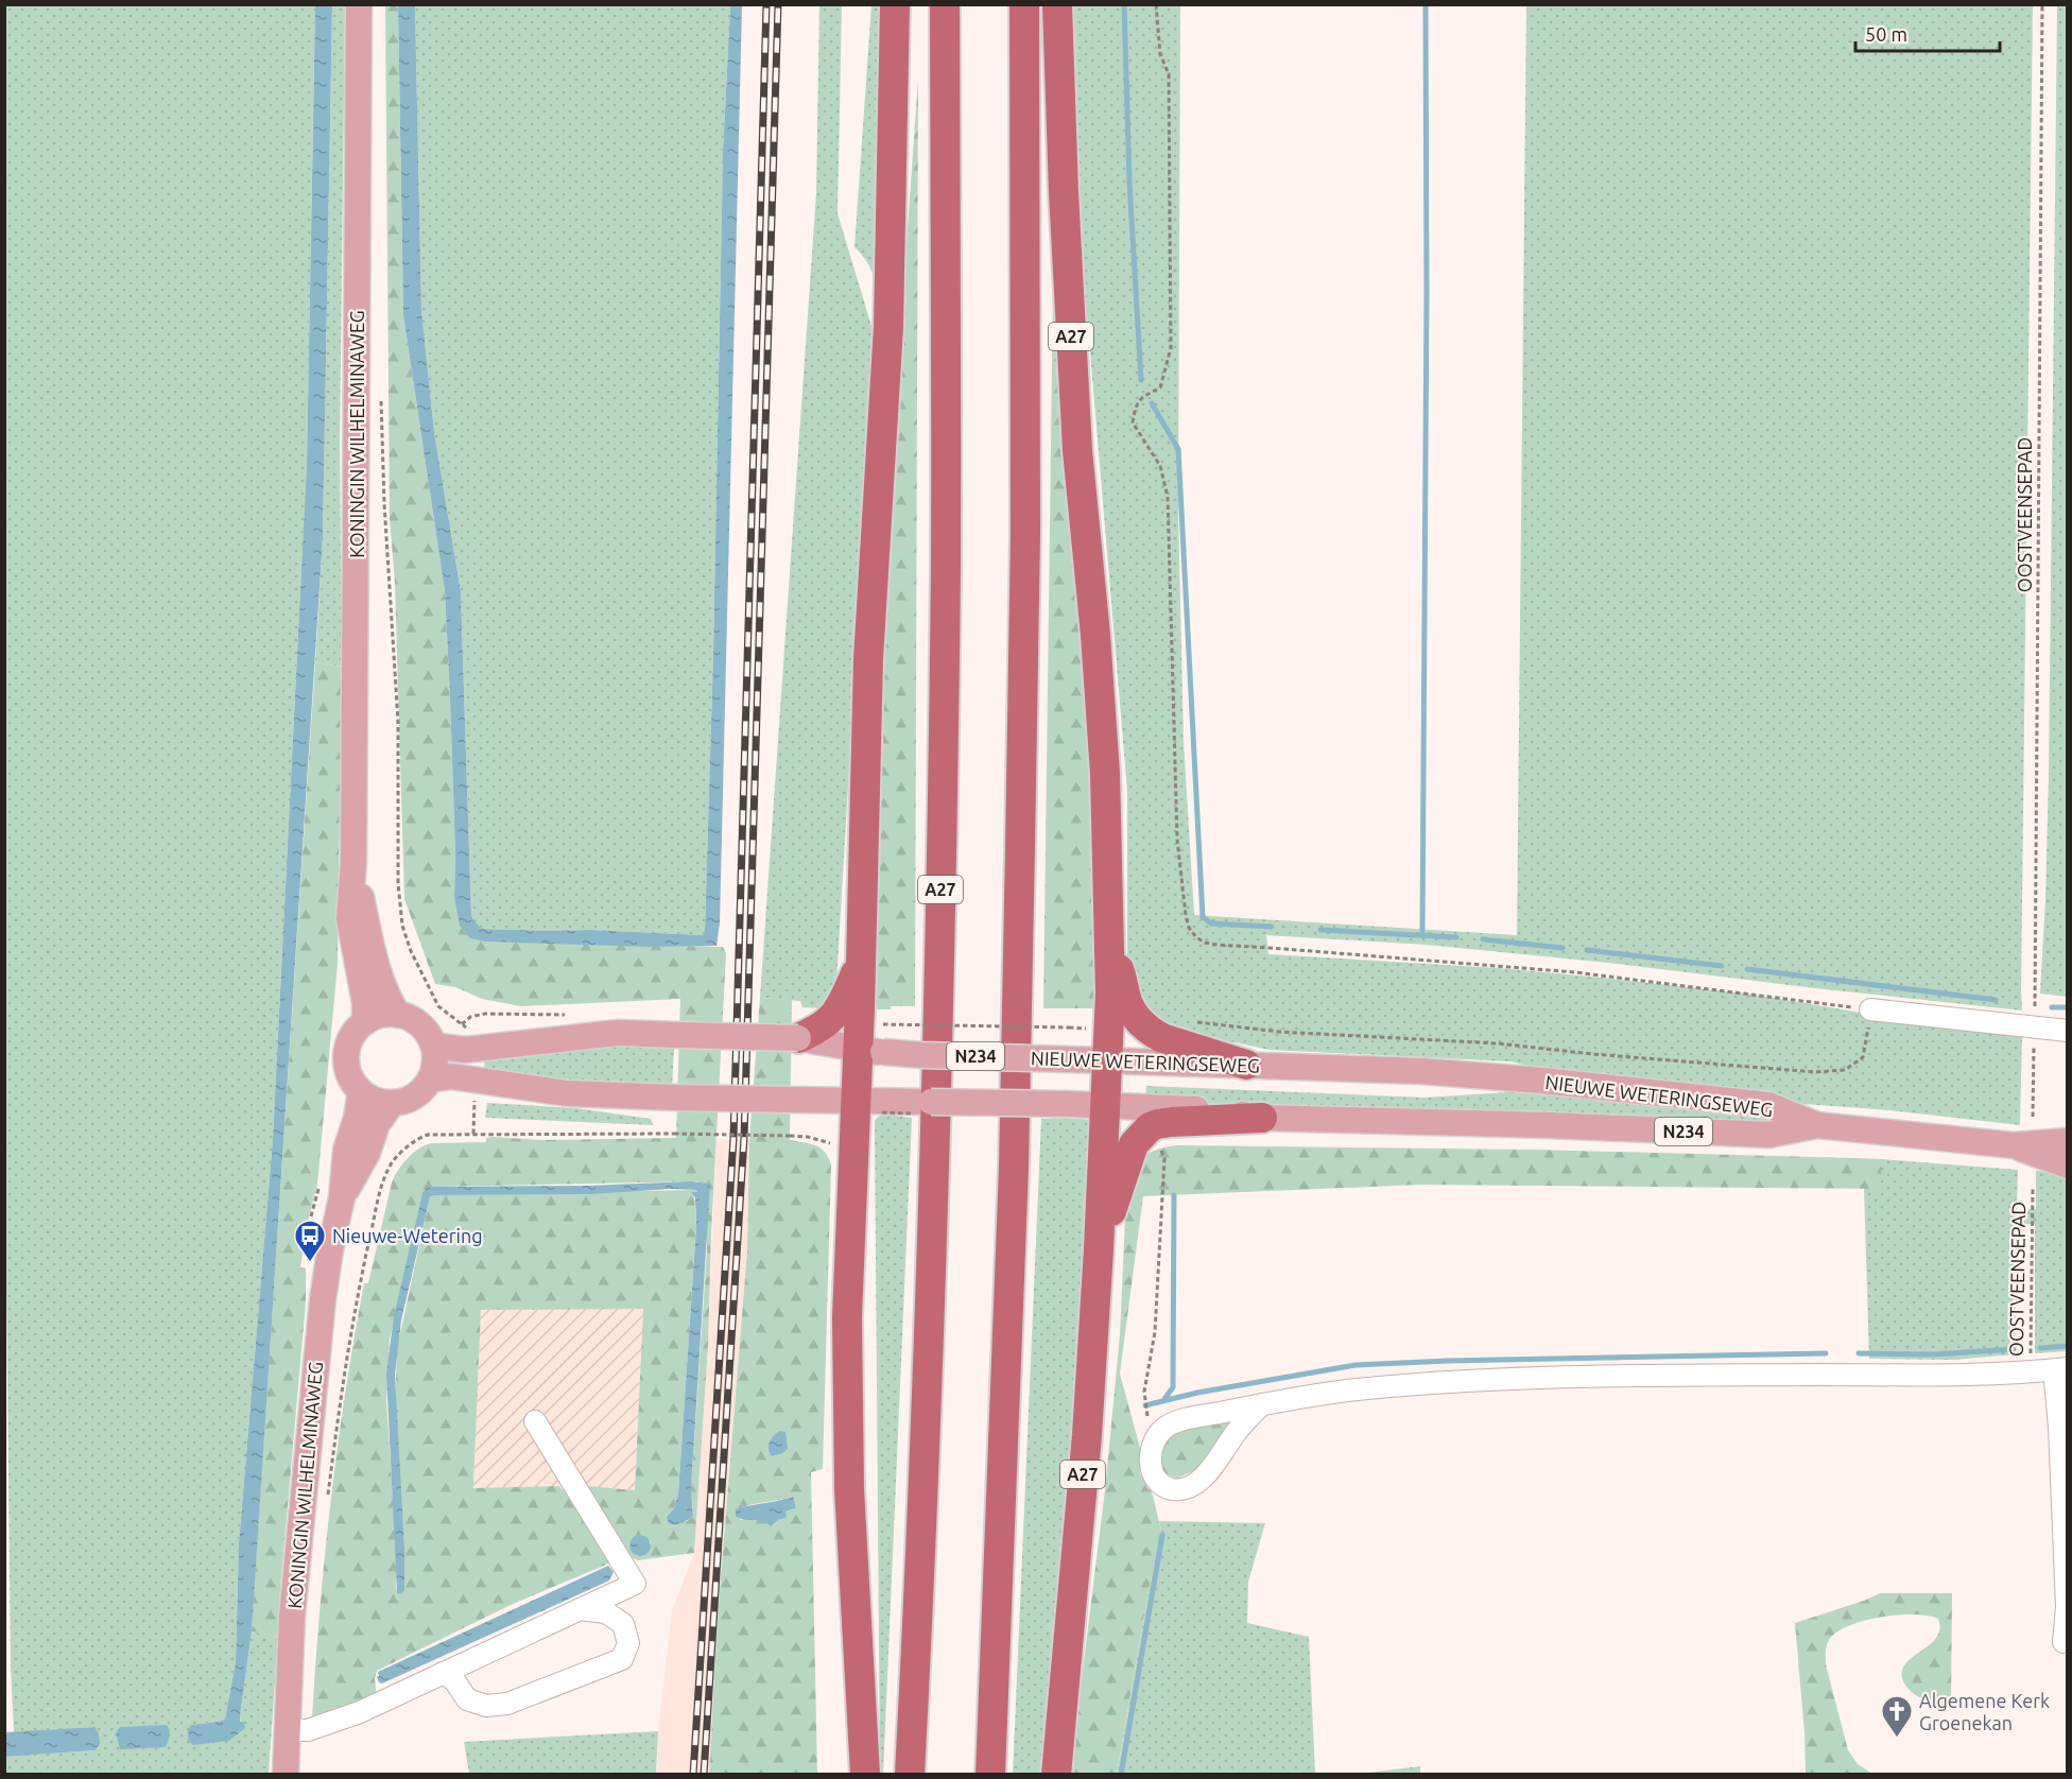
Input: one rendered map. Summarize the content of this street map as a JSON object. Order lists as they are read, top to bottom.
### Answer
{
  "streets": {
    "highway": ["A27"],
    "main road": ["KONINGIN WILHELMINAWEG", "N234", "NIEUWE WETERINGSEWEG"],
    "path": ["OOSTVEENSEPAD"]
  },
  "crossings": [
    ["A27", "NIEUWE WETERINGSEWEG"],
    ["KONINGIN WILHELMINAWEG", "NIEUWE WETERINGSEWEG"]
  ],
  "places": {
    "bus stop": ["Nieuwe-Wetering"],
    "church": ["Algemene Kerk Groenekan"]
  },
  "scale_bar": "50 m"
}
